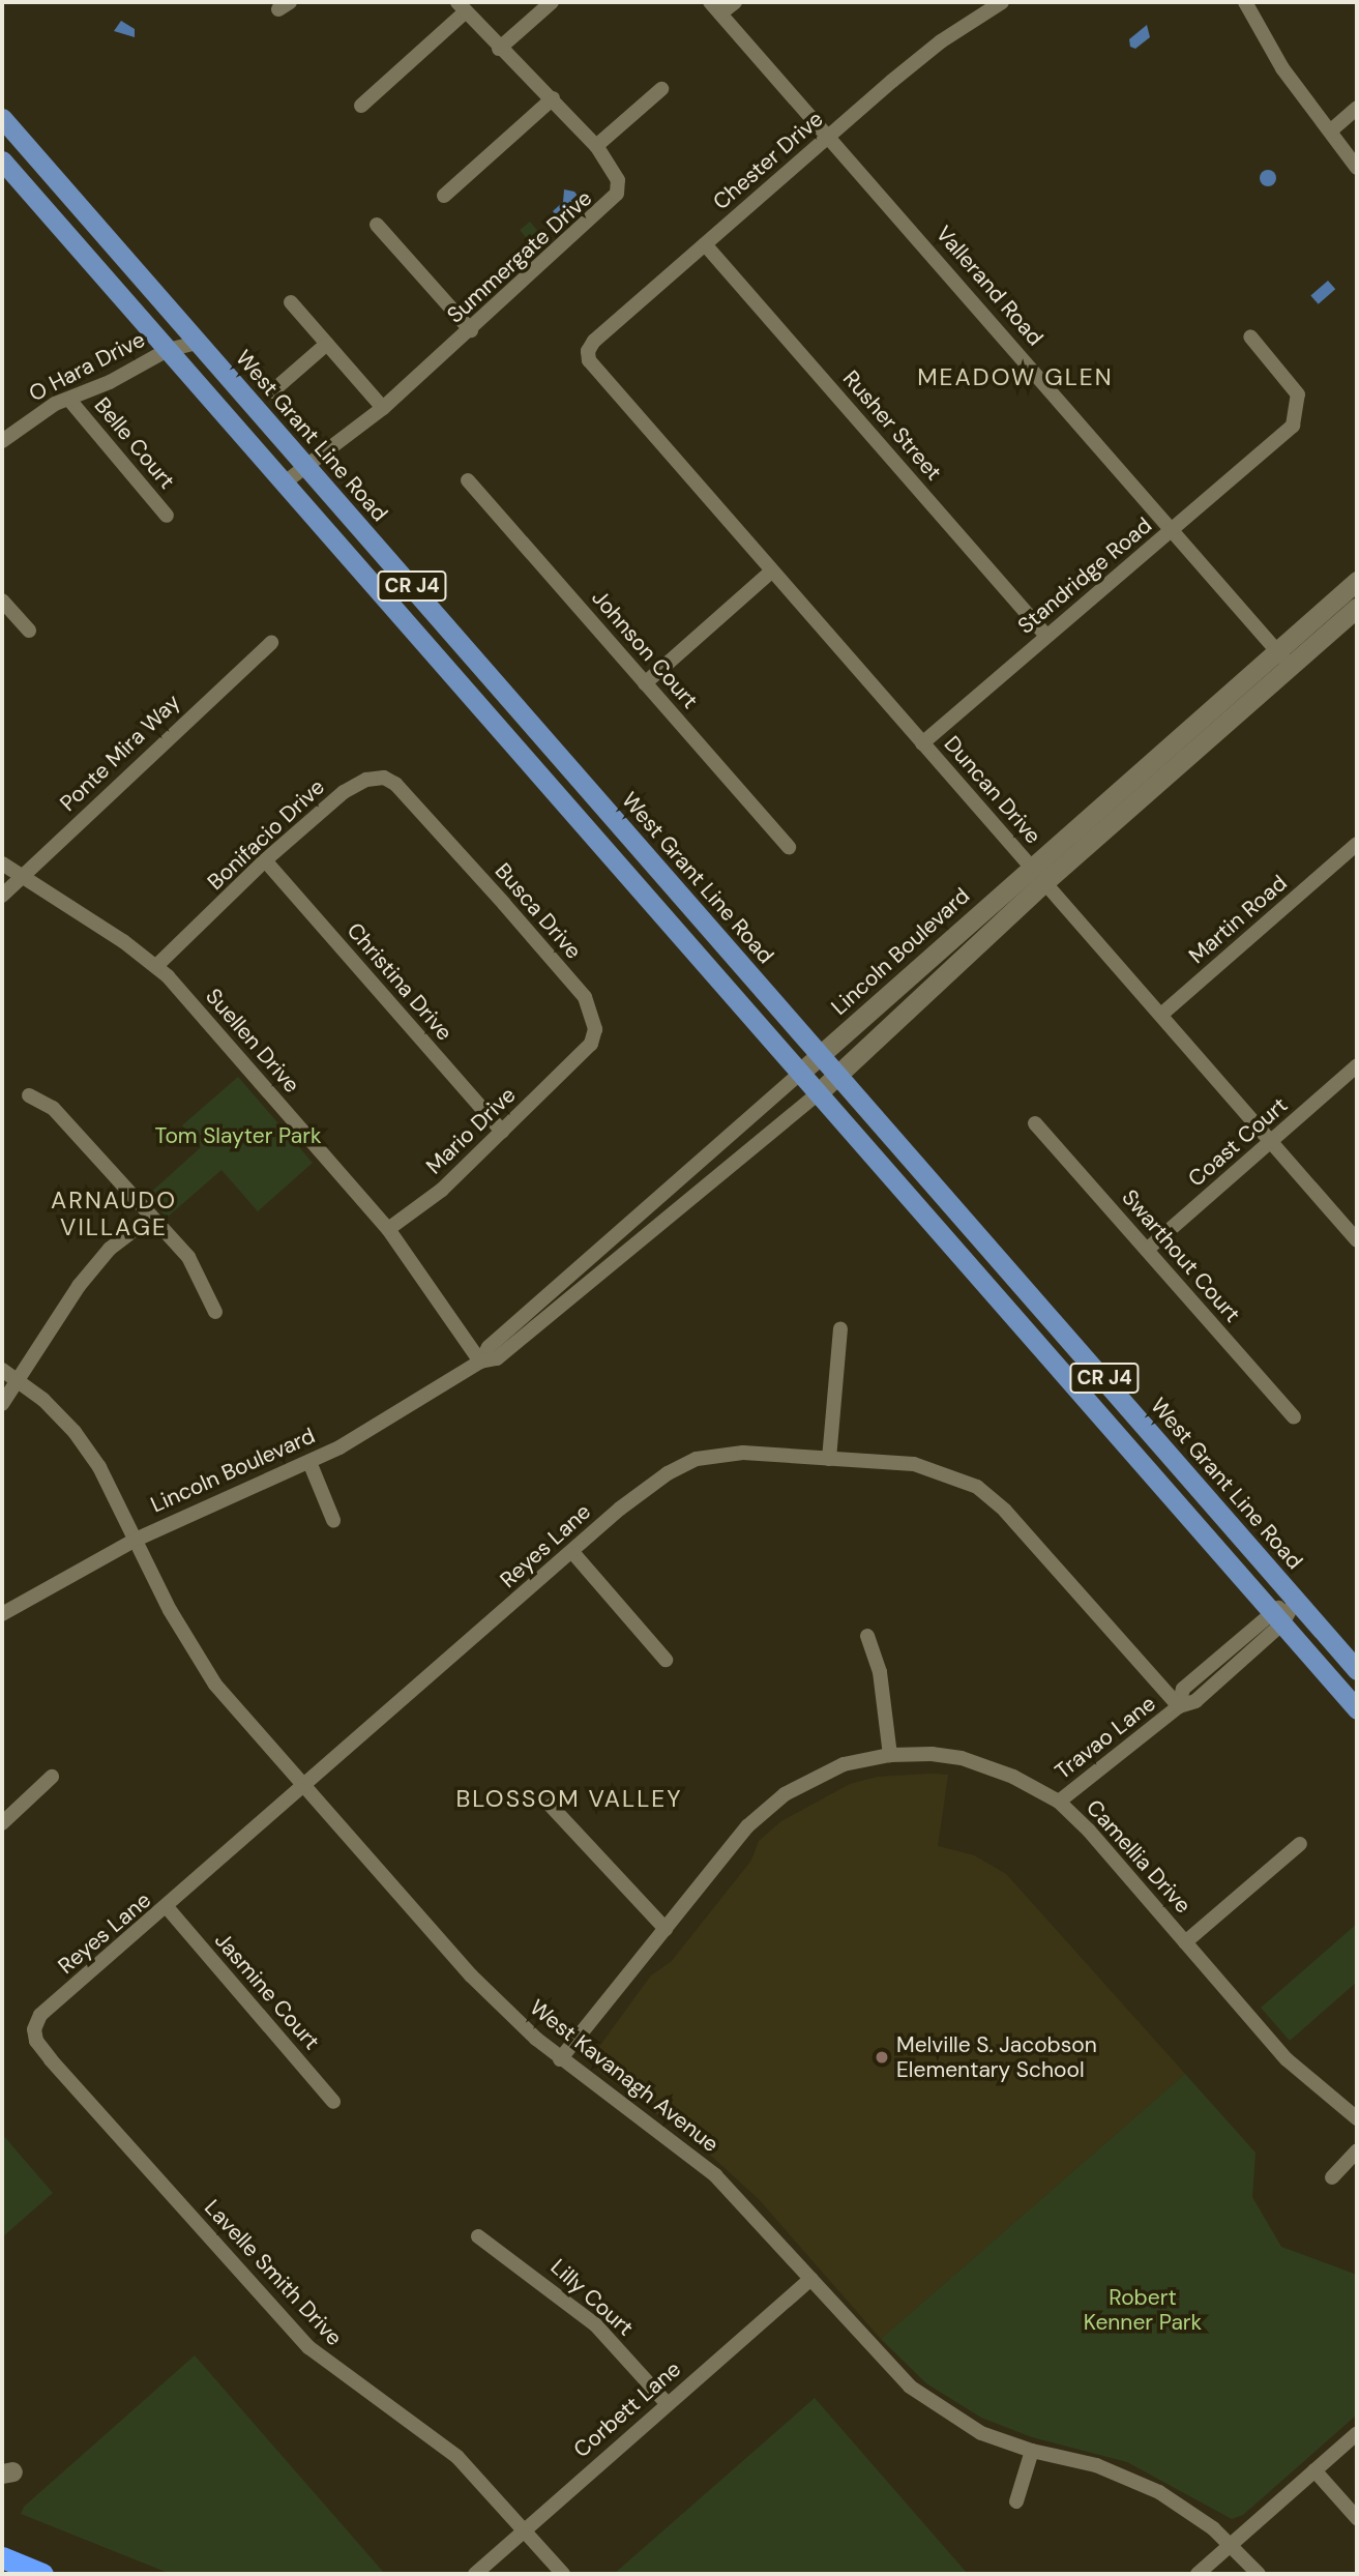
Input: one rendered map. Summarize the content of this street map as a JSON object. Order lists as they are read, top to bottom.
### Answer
{
  "streets": {
    "main road": ["West Grant Line Road", "CR J4"],
    "street": [
      "Chester Drive",
      "Summergate Drive",
      "Vallerand Road",
      "O Hara Drive",
      "Rusher Street",
      "Belle Court",
      "Standridge Road",
      "Johnson Court",
      "Ponte Mira Way",
      "Duncan Drive",
      "Bonifacio Drive",
      "Busca Drive",
      "Martin Road",
      "Lincoln Boulevard",
      "Christina Drive",
      "Suellen Drive",
      "Mario Drive",
      "Coast Court",
      "Swarthout Court",
      "Reyes Lane",
      "Travao Lane",
      "Camellia Drive",
      "Jasmine Court",
      "West Kavanagh Avenue",
      "Lavelle Smith Drive",
      "Lilly Court",
      "Corbett Lane"
    ]
  },
  "crossings": [
    ["Chester Drive", "Vallerand Road"],
    ["Chester Drive", "Rusher Street"],
    ["Chester Drive", "Duncan Drive"],
    ["Summergate Drive", "West Grant Line Road"],
    ["Summergate Drive", "CR J4"],
    ["Vallerand Road", "Standridge Road"],
    ["Vallerand Road", "Lincoln Boulevard"],
    ["O Hara Drive", "West Grant Line Road"],
    ["O Hara Drive", "Belle Court"],
    ["O Hara Drive", "CR J4"],
    ["Rusher Street", "Standridge Road"],
    ["West Grant Line Road", "Lincoln Boulevard"],
    ["West Grant Line Road", "Travao Lane"],
    ["Standridge Road", "Duncan Drive"],
    ["CR J4", "Lincoln Boulevard"],
    ["CR J4", "Travao Lane"],
    ["Ponte Mira Way", "Suellen Drive"],
    ["Duncan Drive", "Martin Road"],
    ["Duncan Drive", "Lincoln Boulevard"],
    ["Duncan Drive", "Coast Court"],
    ["Bonifacio Drive", "Busca Drive"],
    ["Bonifacio Drive", "Christina Drive"],
    ["Bonifacio Drive", "Suellen Drive"],
    ["Busca Drive", "Mario Drive"],
    ["Lincoln Boulevard", "Suellen Drive"],
    ["Lincoln Boulevard", "West Kavanagh Avenue"],
    ["Christina Drive", "Mario Drive"],
    ["Suellen Drive", "Mario Drive"],
    ["Coast Court", "Swarthout Court"],
    ["Reyes Lane", "Travao Lane"],
    ["Reyes Lane", "Jasmine Court"],
    ["Reyes Lane", "West Kavanagh Avenue"],
    ["Reyes Lane", "Lavelle Smith Drive"],
    ["Travao Lane", "Camellia Drive"],
    ["Camellia Drive", "West Kavanagh Avenue"],
    ["West Kavanagh Avenue", "Corbett Lane"],
    ["Lavelle Smith Drive", "Corbett Lane"],
    ["Lilly Court", "Corbett Lane"]
  ],
  "districts": ["MEADOW GLEN", "ARNAUDO VILLAGE", "BLOSSOM VALLEY"],
  "parks": ["Tom Slayter Park", "Robert Kenner Park"],
  "places": ["Melville S. Jacobson Elementary School"]
}
